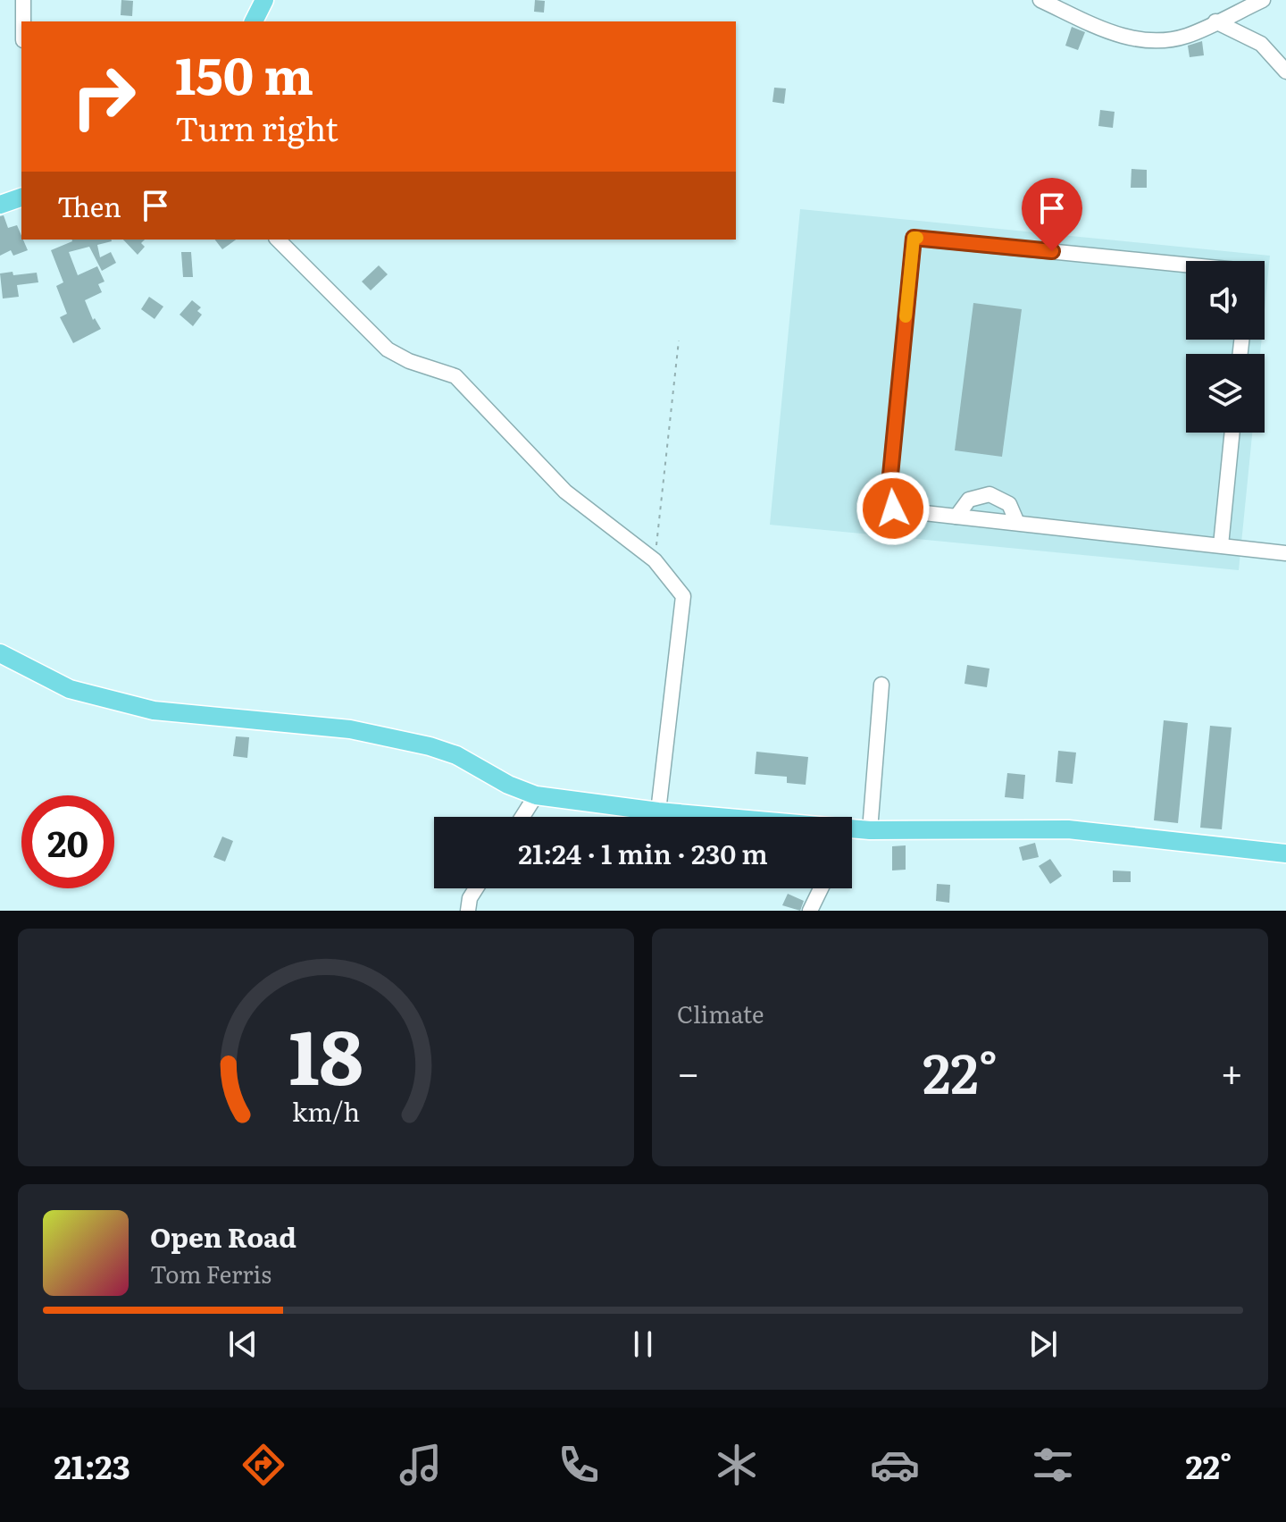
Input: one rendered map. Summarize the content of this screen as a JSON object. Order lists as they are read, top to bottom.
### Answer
{
  "page": {
    "turn": ["150 m", "Turn right"],
    "then": "Then",
    "limit": "20",
    "trip": "21:24 · 1 min · 230 m",
    "tile": "Climate",
    "heat": ["−", "22°", "+"],
    "song": ["Open Road", "Tom Ferris"],
    "tabs": ["21:23", "22°"],
    "gauge": ["18", "km/h"]
  }
}
